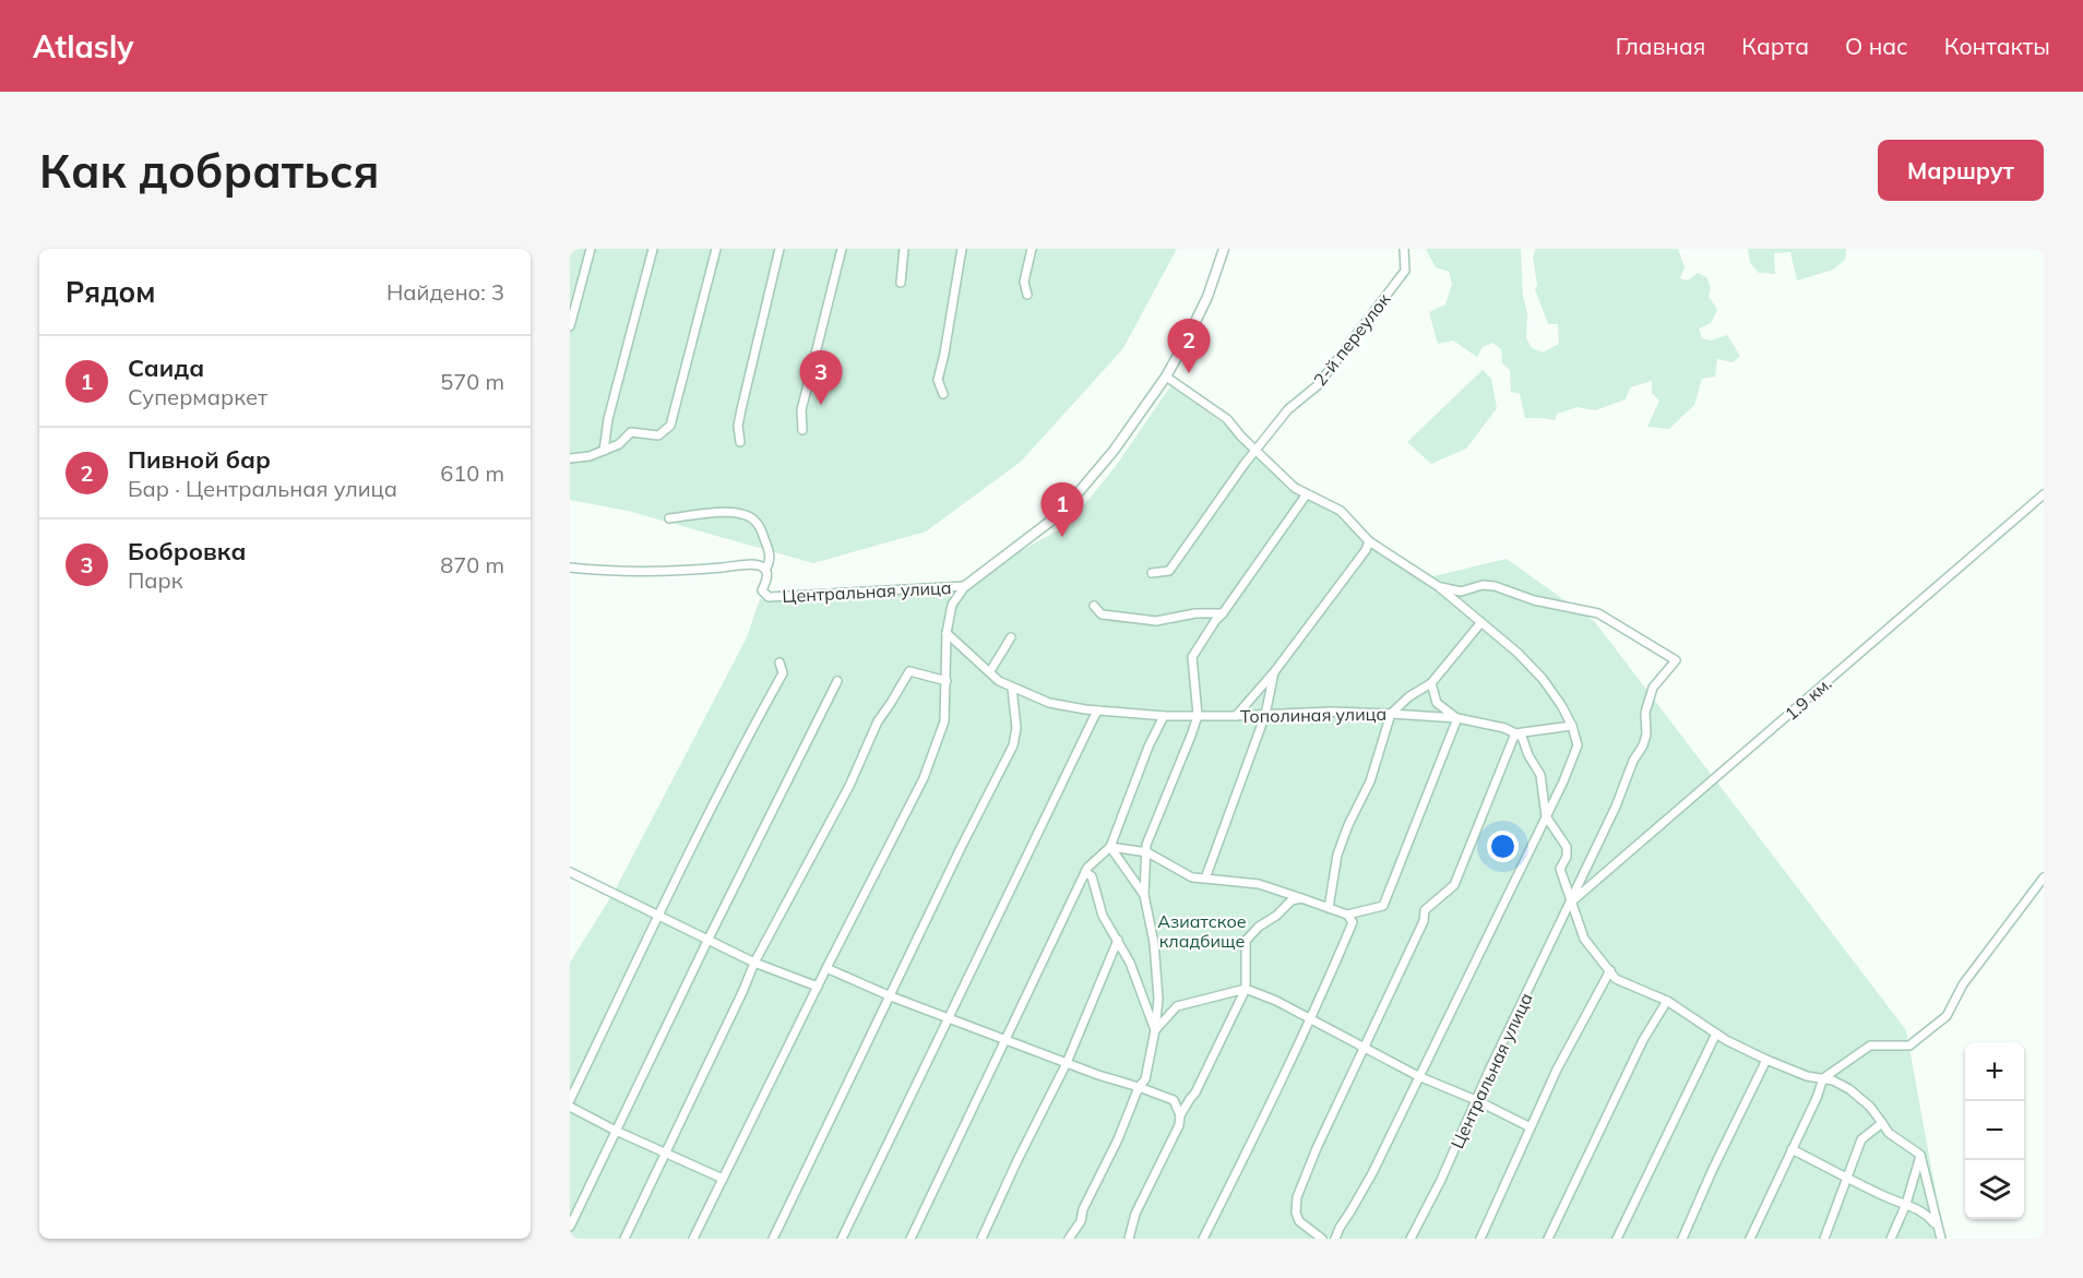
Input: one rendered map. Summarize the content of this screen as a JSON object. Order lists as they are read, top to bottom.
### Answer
{
  "streets": {
    "street": [
      "2-й переулок",
      "Центральная улица",
      "1.9 км.",
      "Тополиная улица"
    ]
  },
  "crossings": [
    ["Центральная улица", "1.9 км."]
  ],
  "parks": ["Азиатское кладбище"],
  "page": {
    "header": "Atlasly",
    "nav": [
      "Главная",
      "Карта",
      "О нас",
      "Контакты"
    ],
    "buttons": "Маршрут",
    "title": "Как добраться",
    "heading": ["Рядом", "Найдено: 3"],
    "pins": ["2", "3", "1"],
    "list": [
      {
        "mark": "1",
        "name": "Саида",
        "note": "Супермаркет",
        "value": "570 m"
      },
      {
        "mark": "2",
        "name": "Пивной бар",
        "note": "Бар · Центральная улица",
        "value": "610 m"
      },
      {
        "mark": "3",
        "name": "Бобровка",
        "note": "Парк",
        "value": "870 m"
      }
    ],
    "map_buttons": ["+", "−"]
  }
}
